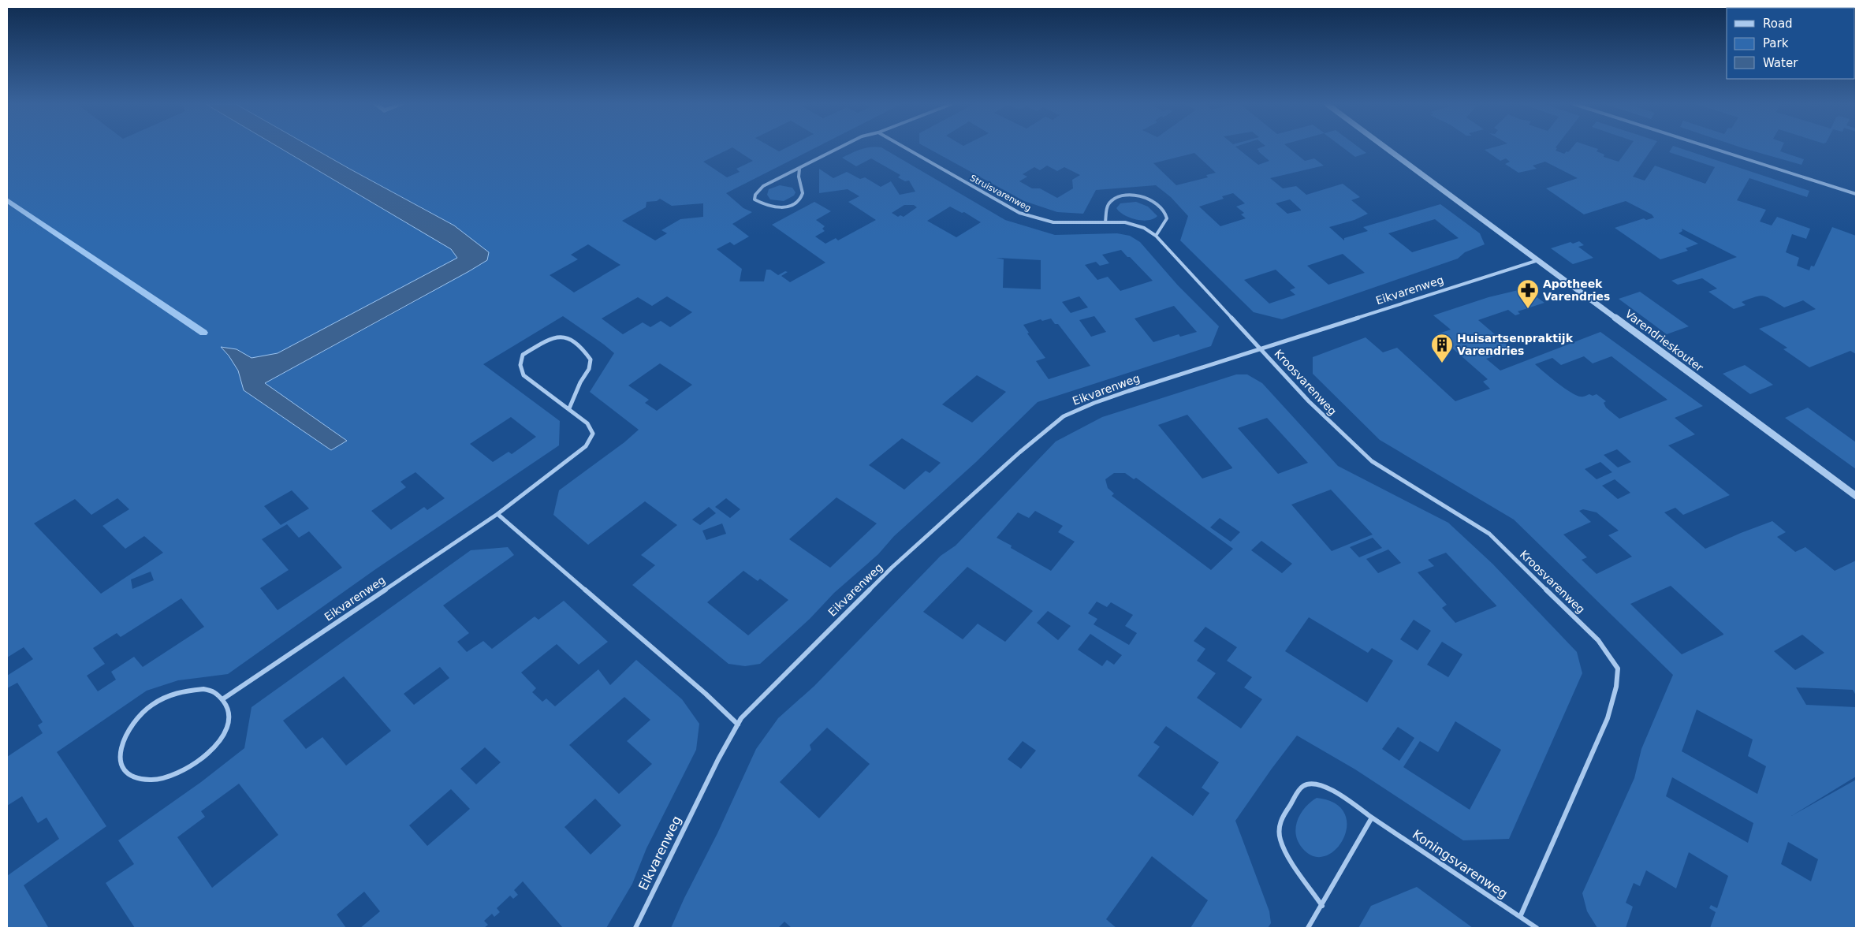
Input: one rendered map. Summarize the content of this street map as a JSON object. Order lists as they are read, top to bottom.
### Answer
{
  "streets": {
    "street": [
      "Struisvarenweg",
      "Eikvarenweg",
      "Varendrieskouter",
      "Kroosvarenweg",
      "Koningsvarenweg"
    ]
  },
  "crossings": [
    ["Struisvarenweg", "Eikvarenweg"],
    ["Struisvarenweg", "Kroosvarenweg"],
    ["Eikvarenweg", "Varendrieskouter"],
    ["Eikvarenweg", "Kroosvarenweg"],
    ["Kroosvarenweg", "Koningsvarenweg"]
  ],
  "places": {
    "pharmacy": ["Apotheek Varendries"],
    "building": ["Huisartsenpraktijk Varendries"]
  },
  "legend": ["Road", "Park", "Water"]
}
